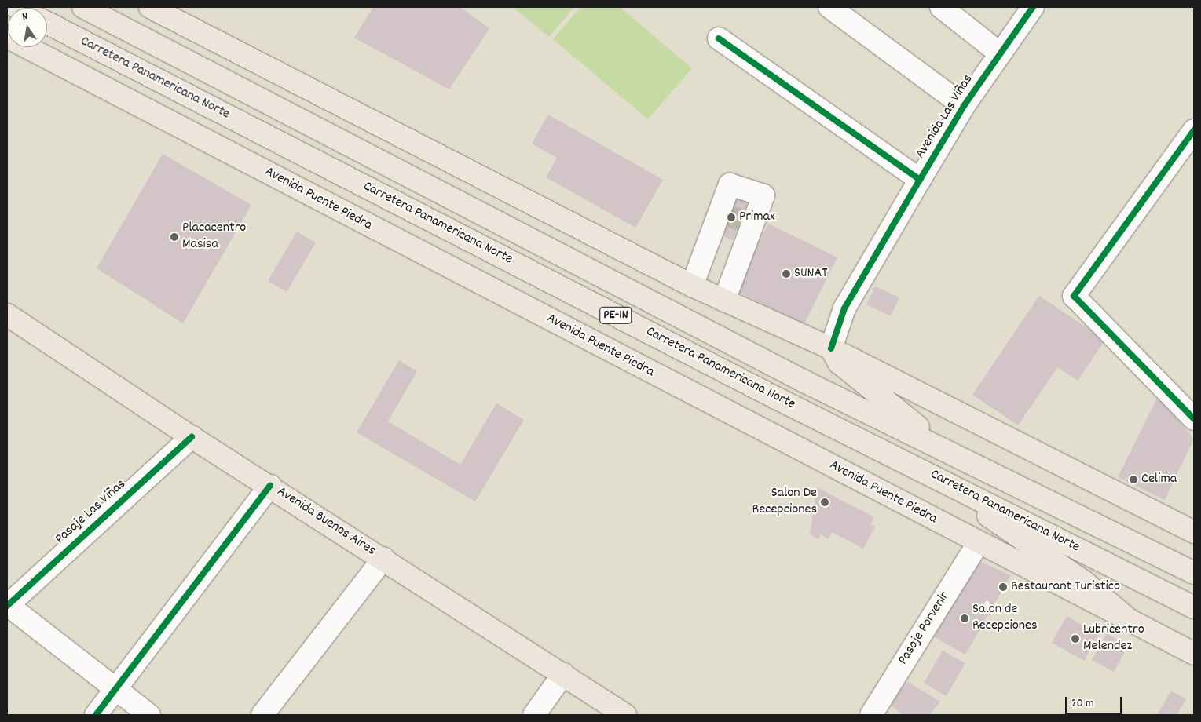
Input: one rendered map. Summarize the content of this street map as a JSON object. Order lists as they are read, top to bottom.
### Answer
{
  "streets": {
    "main road": [
      "Carretera Panamericana Norte",
      "Avenida Puente Piedra",
      "PE-1N",
      "Avenida Buenos Aires"
    ],
    "street": ["Avenida Las Viñas", "Pasaje Las Viñas", "Pasaje Porvenir"]
  },
  "crossings": [
    ["Avenida Puente Piedra", "Pasaje Porvenir"],
    ["Pasaje Las Viñas", "Avenida Buenos Aires"]
  ],
  "places": [
    "Primax",
    "Placacentro Masisa",
    "SUNAT",
    "Celima",
    "Salon De Recepciones",
    "Restaurant Turistico",
    "Salon de Recepciones",
    "Lubricentro Melendez"
  ],
  "scale_bar": "20 m",
  "north": "top"
}
